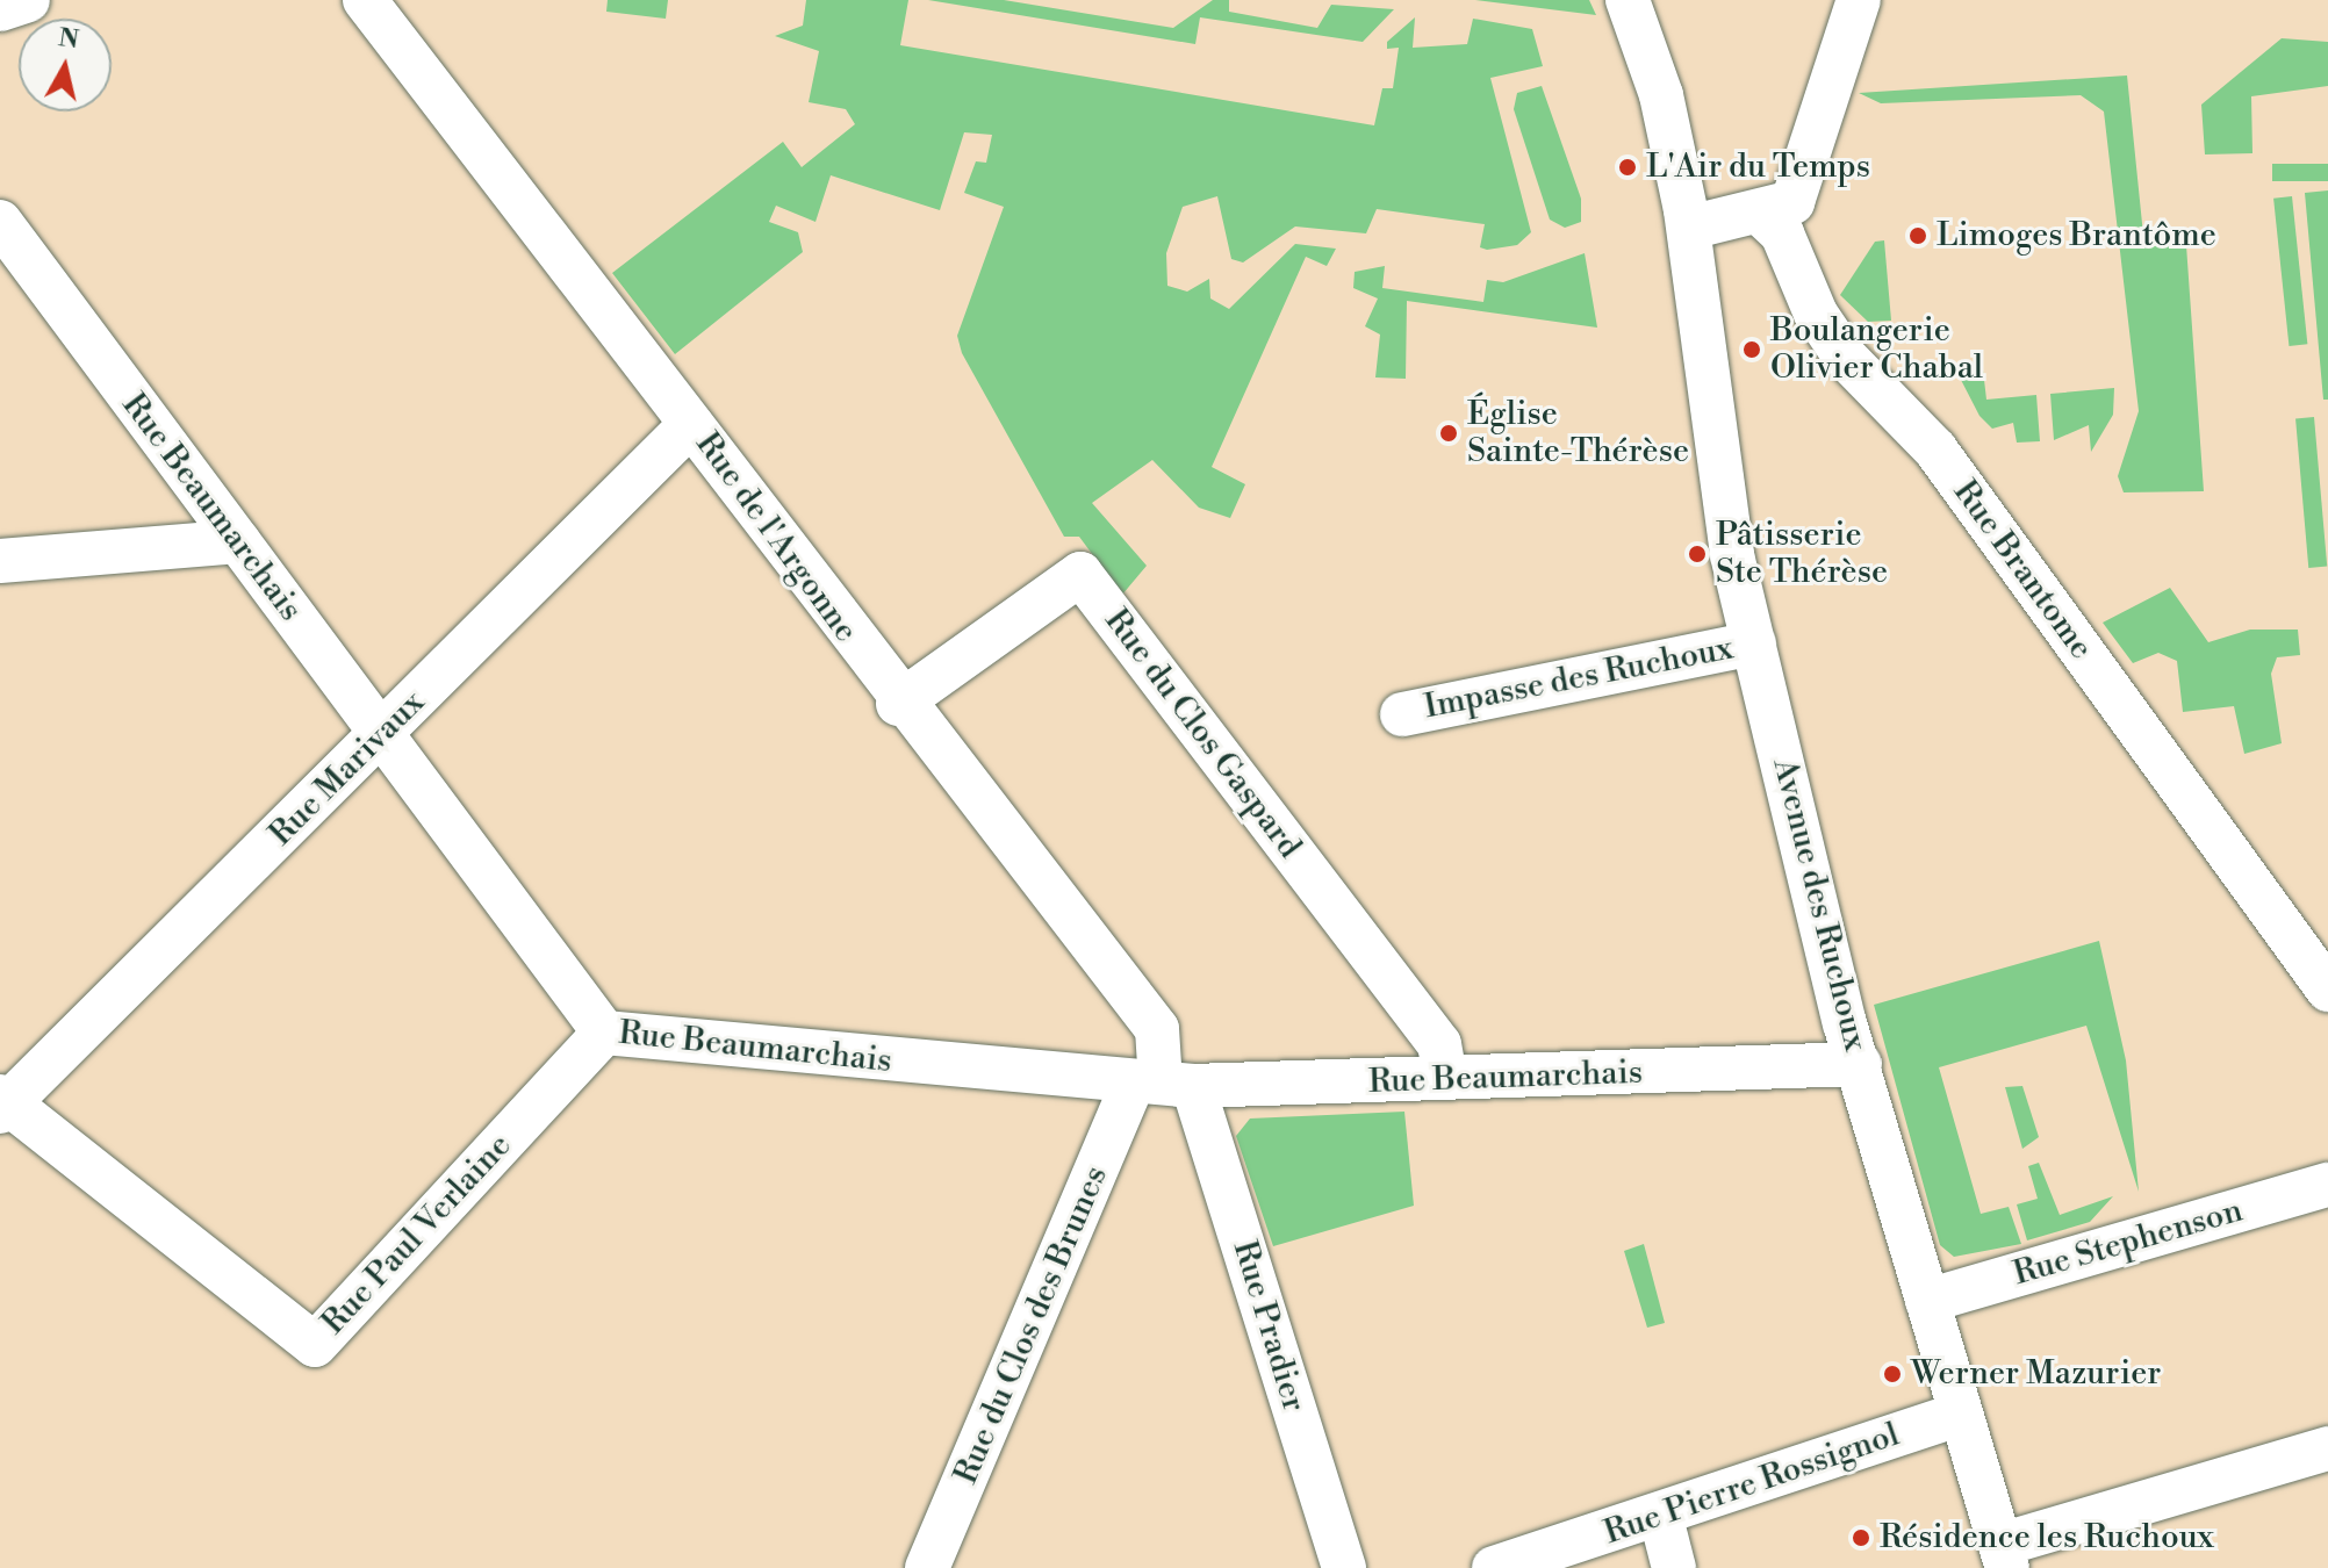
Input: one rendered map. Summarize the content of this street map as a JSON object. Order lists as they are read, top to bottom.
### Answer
{
  "streets": {
    "street": [
      "Rue Beaumarchais",
      "Rue de l'Argonne",
      "Rue Brantome",
      "Impasse des Ruchoux",
      "Rue du Clos Gaspard",
      "Rue Marivaux",
      "Avenue des Ruchoux",
      "Rue Paul Verlaine",
      "Rue Stephenson",
      "Rue du Clos des Brunes",
      "Rue Pradier",
      "Rue Pierre Rossignol"
    ]
  },
  "crossings": [
    ["Rue Beaumarchais", "Rue de l'Argonne"],
    ["Rue Beaumarchais", "Rue du Clos Gaspard"],
    ["Rue Beaumarchais", "Rue Marivaux"],
    ["Rue Beaumarchais", "Avenue des Ruchoux"],
    ["Rue Beaumarchais", "Rue Paul Verlaine"],
    ["Rue Beaumarchais", "Rue du Clos des Brunes"],
    ["Rue Beaumarchais", "Rue Pradier"],
    ["Rue de l'Argonne", "Rue du Clos Gaspard"],
    ["Rue de l'Argonne", "Rue Marivaux"],
    ["Rue de l'Argonne", "Rue du Clos des Brunes"],
    ["Rue de l'Argonne", "Rue Pradier"],
    ["Impasse des Ruchoux", "Avenue des Ruchoux"],
    ["Rue Marivaux", "Rue Paul Verlaine"],
    ["Avenue des Ruchoux", "Rue Stephenson"],
    ["Avenue des Ruchoux", "Rue Pierre Rossignol"],
    ["Rue du Clos des Brunes", "Rue Pradier"]
  ],
  "places": [
    "L'Air du Temps",
    "Limoges Brantôme",
    "Boulangerie Olivier Chabal",
    "Église Sainte-Thérèse",
    "Pâtisserie Ste Thérèse",
    "Werner Mazurier",
    "Résidence les Ruchoux"
  ],
  "north": "top"
}
